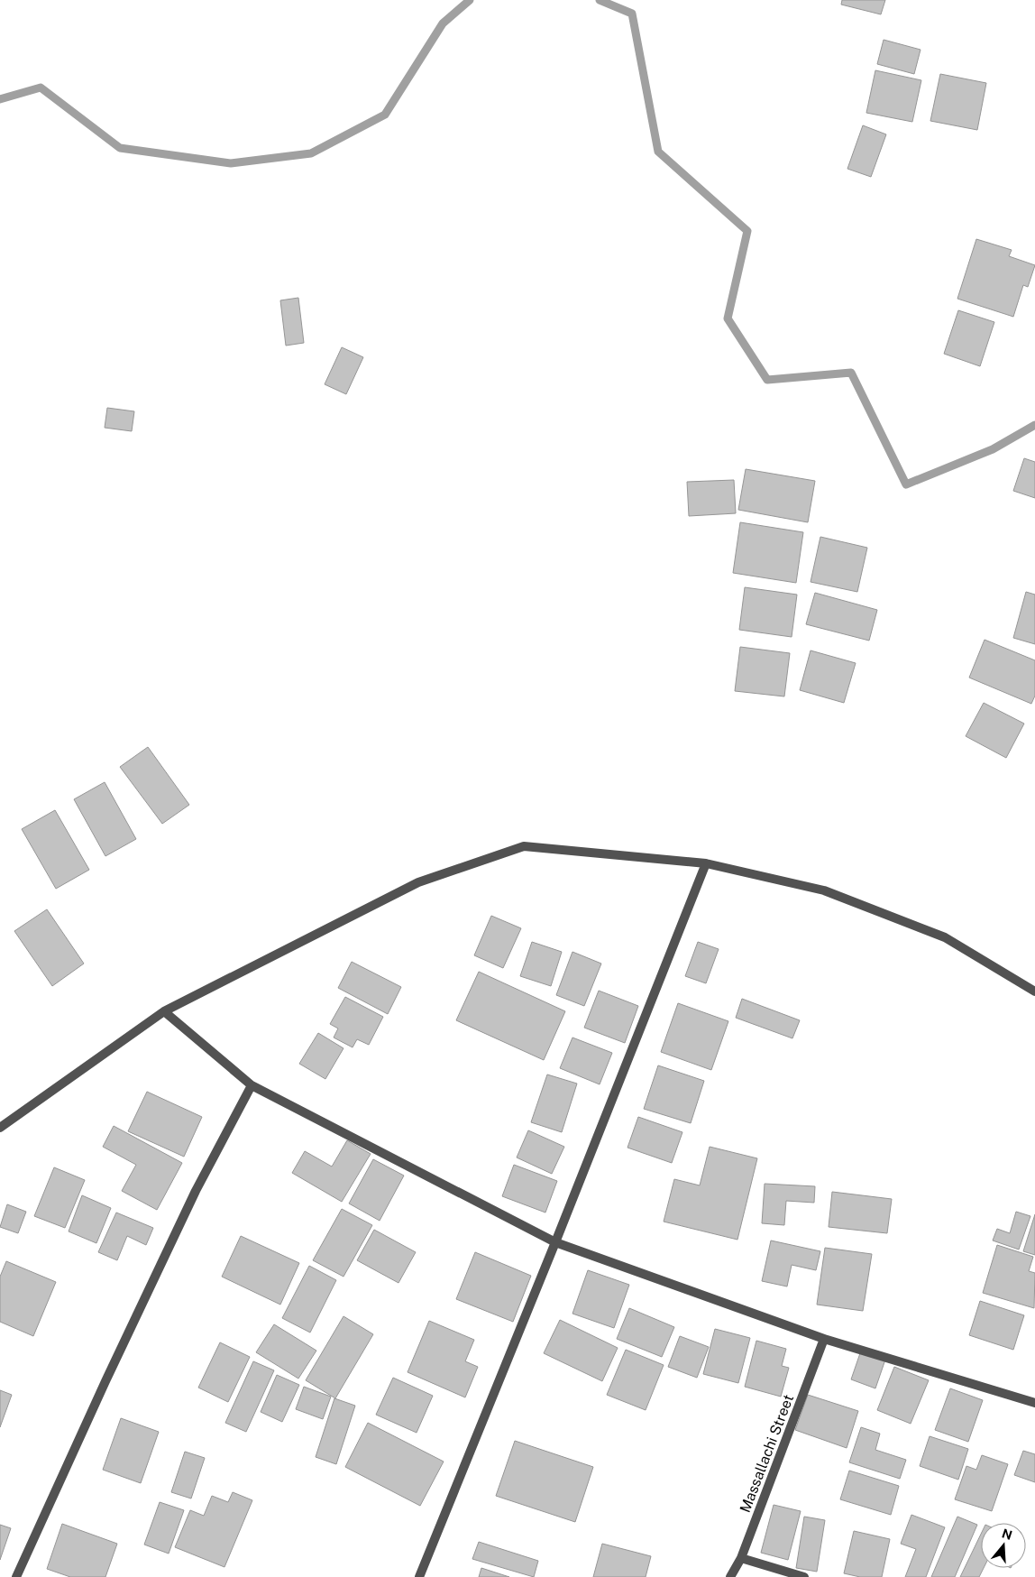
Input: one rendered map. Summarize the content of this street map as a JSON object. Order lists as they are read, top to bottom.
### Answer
{
  "streets": {
    "street": ["Massallachi Street"]
  },
  "north": "top"
}
